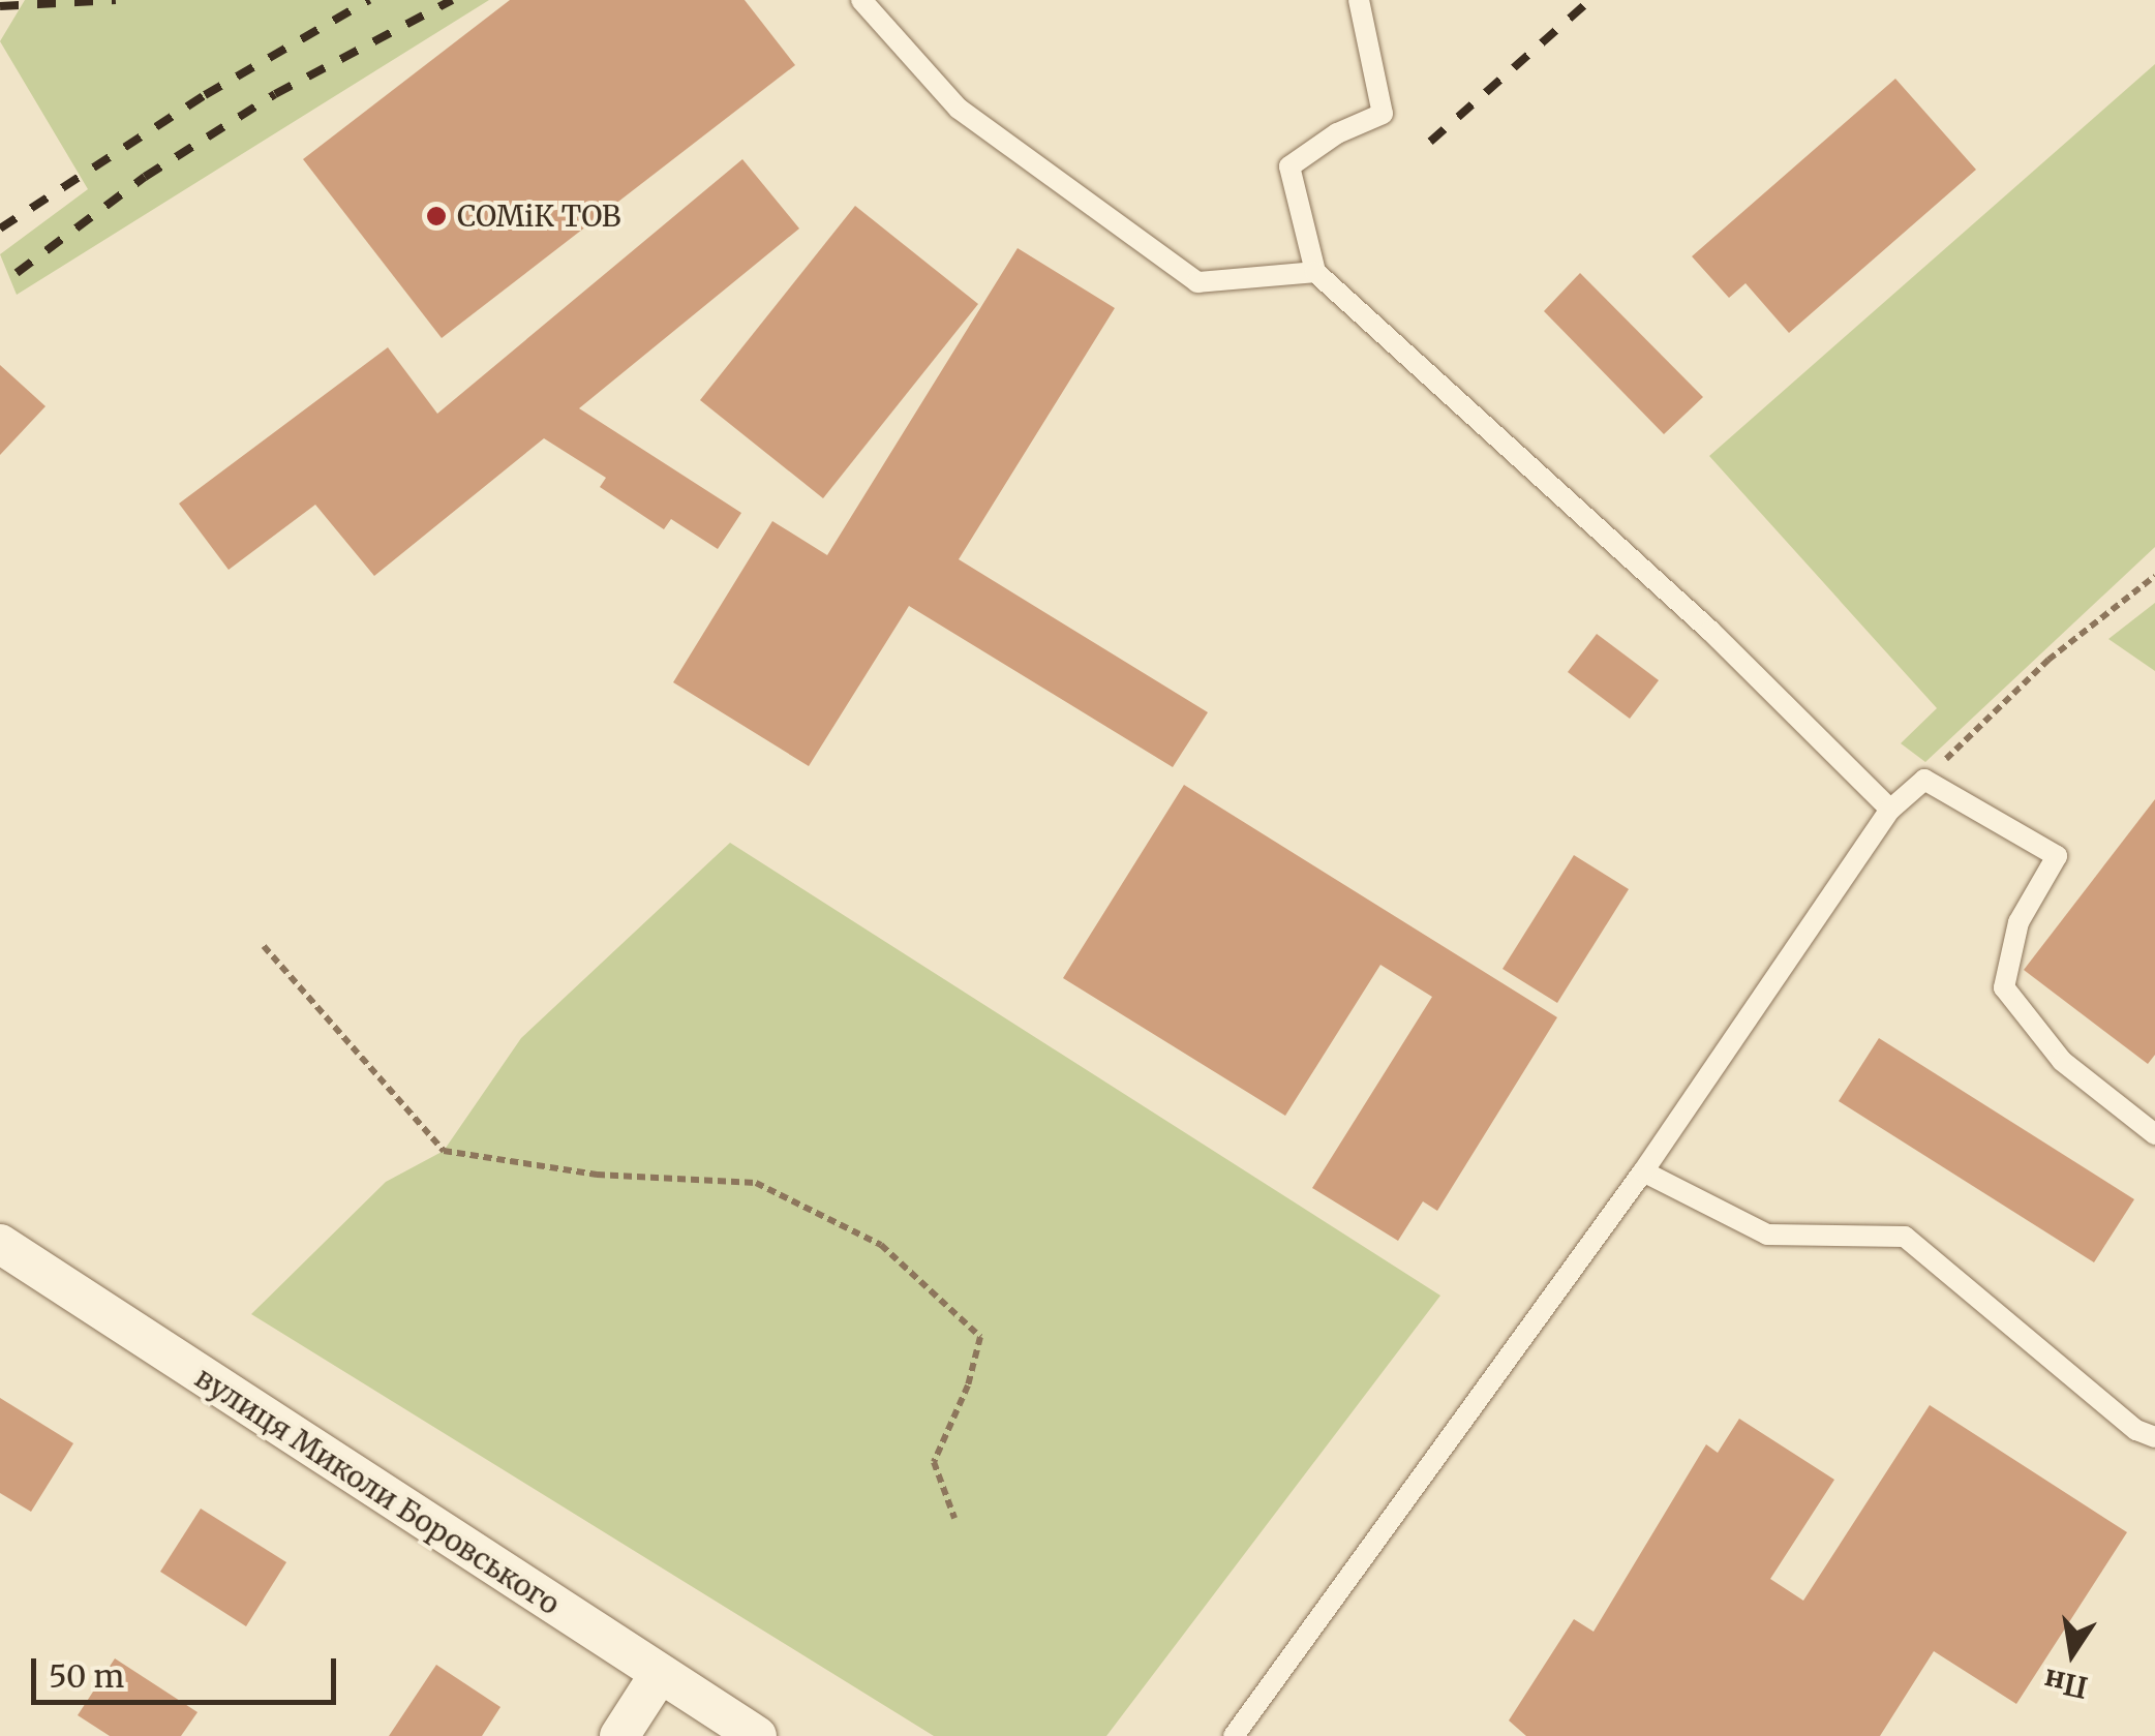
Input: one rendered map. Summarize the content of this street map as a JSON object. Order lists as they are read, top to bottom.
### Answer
{
  "streets": {
    "street": ["вулиця Миколи Боровського"]
  },
  "places": ["СОМіК ТОВ"],
  "scale_bar": "50 m",
  "north": "bottom"
}
